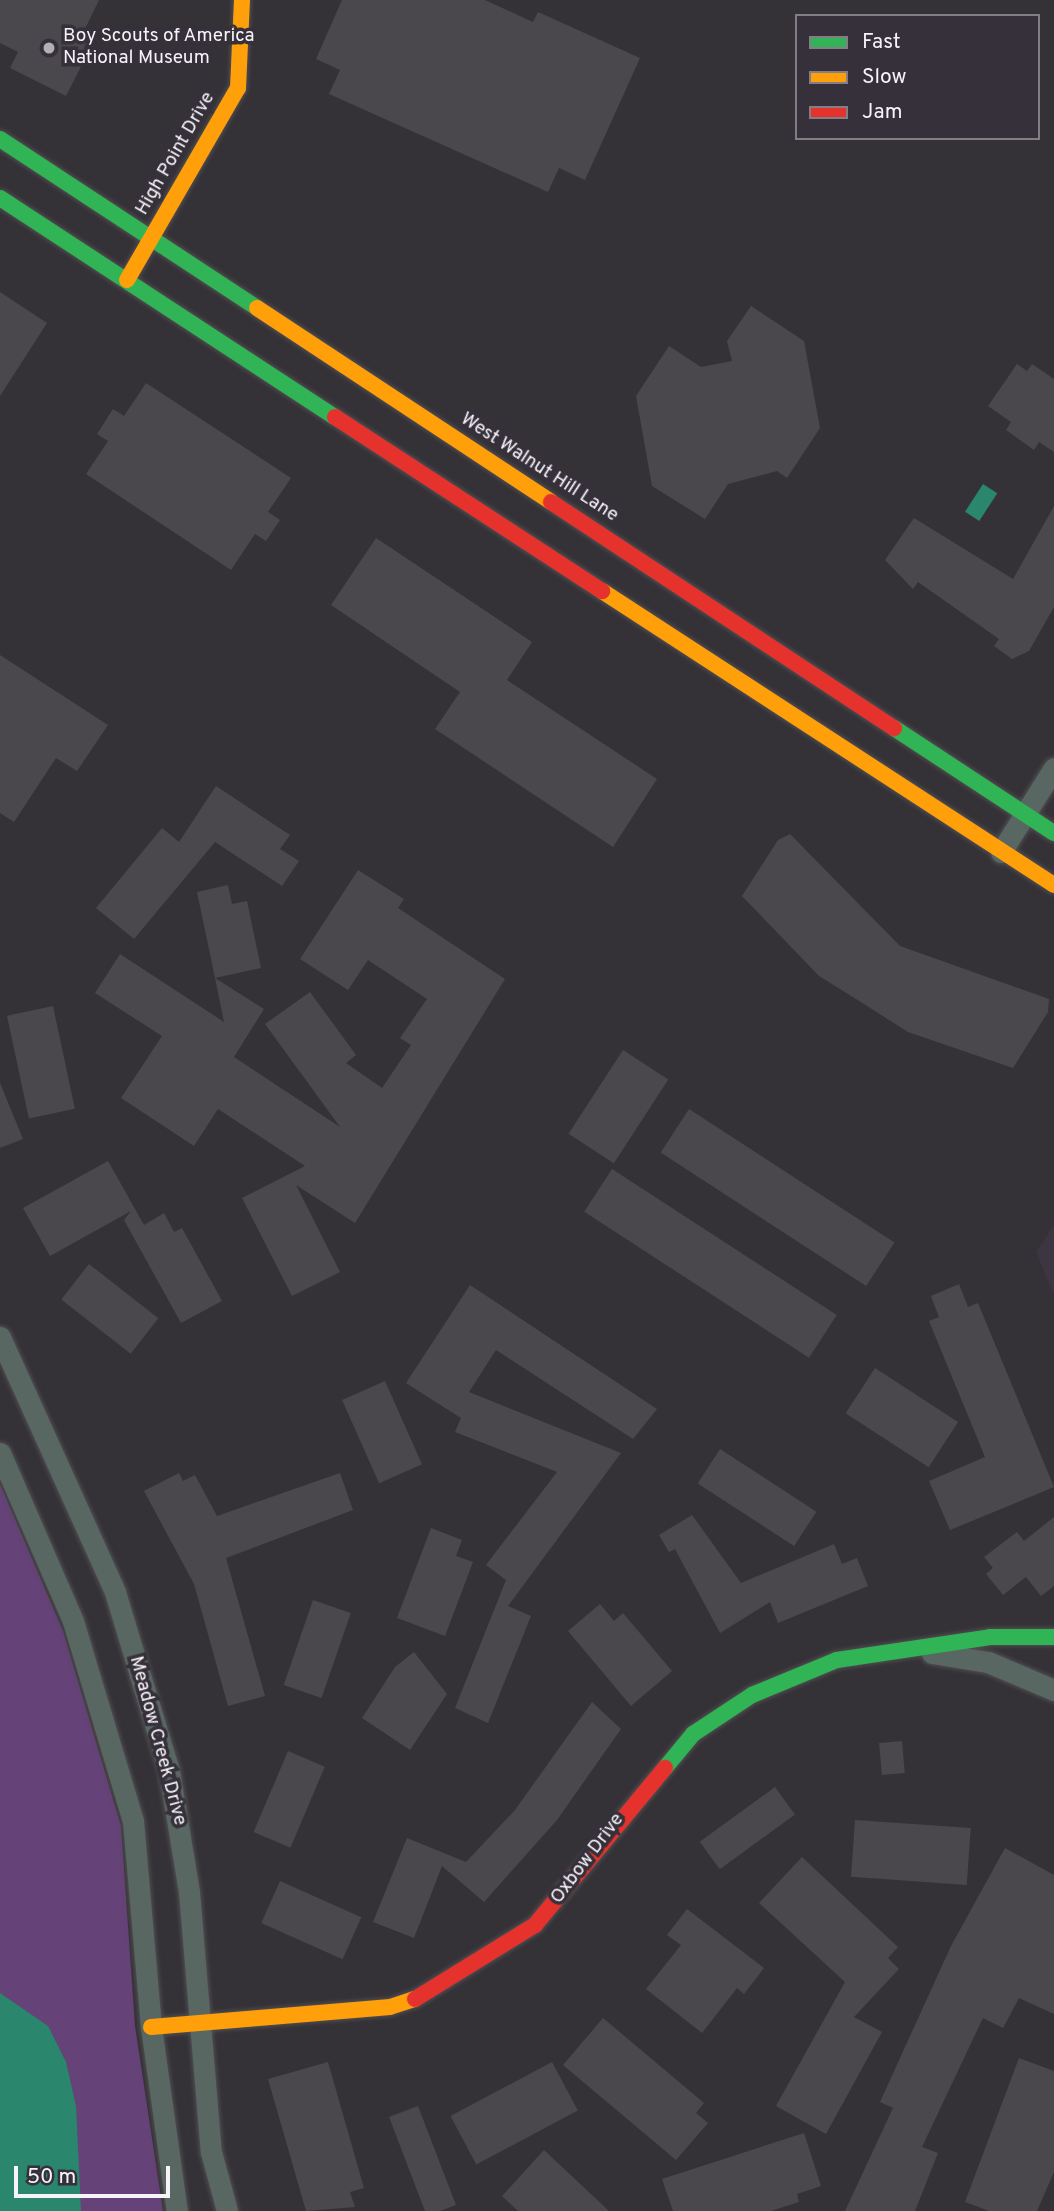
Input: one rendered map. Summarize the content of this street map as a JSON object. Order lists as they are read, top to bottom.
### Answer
{
  "streets": {
    "main road": ["High Point Drive", "West Walnut Hill Lane", "Oxbow Drive"],
    "street": ["Meadow Creek Drive"]
  },
  "crossings": [
    ["High Point Drive", "West Walnut Hill Lane"],
    ["Meadow Creek Drive", "Oxbow Drive"]
  ],
  "places": ["Boy Scouts of America National Museum"],
  "legend": ["Fast", "Slow", "Jam"],
  "scale_bar": "50 m"
}
